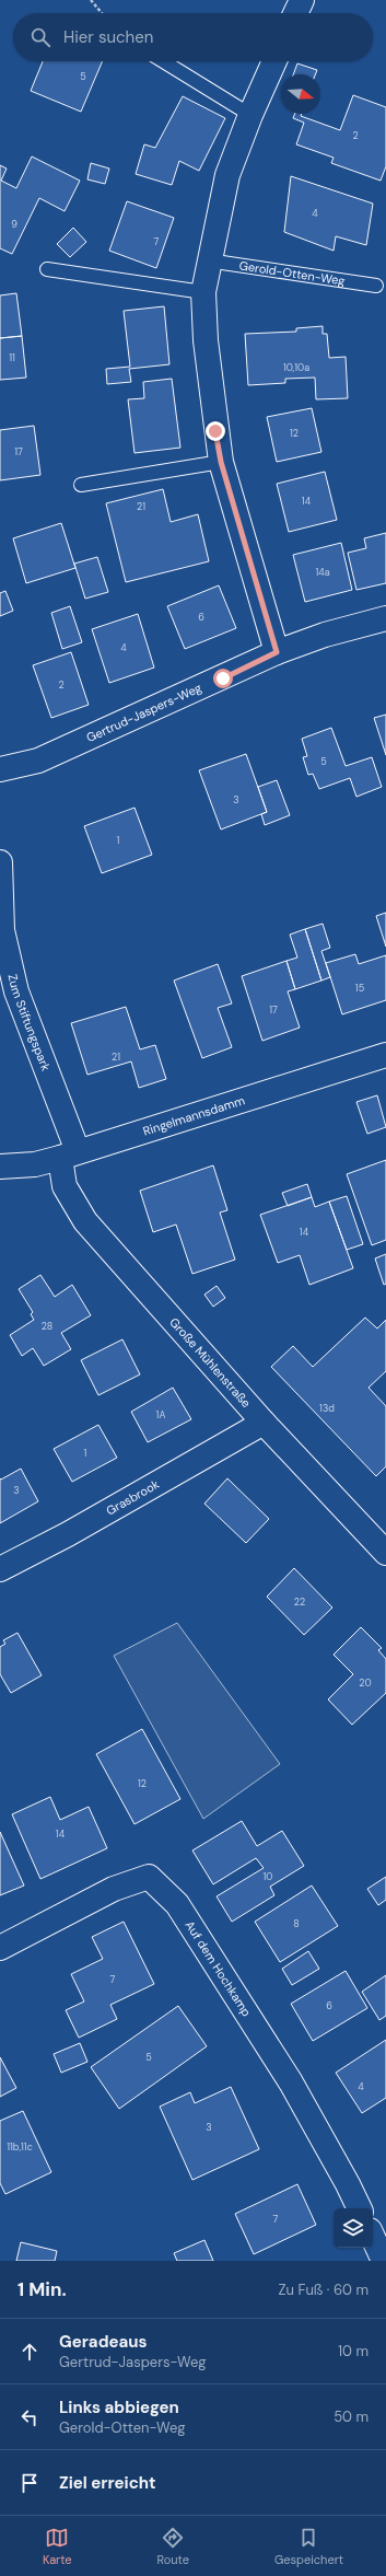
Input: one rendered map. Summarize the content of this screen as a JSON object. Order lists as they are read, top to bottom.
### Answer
{
  "streets": {
    "street": [
      "Gertrud-Jaspers-Weg",
      "Zum Stiftungspark",
      "Ringelmannsdamm",
      "Große Mühlenstraße",
      "Grasbrook",
      "Auf dem Hochkamp"
    ],
    "lane": ["Gerold-Otten-Weg"]
  },
  "crossings": [
    ["Zum Stiftungspark", "Ringelmannsdamm"],
    ["Zum Stiftungspark", "Große Mühlenstraße"],
    ["Ringelmannsdamm", "Große Mühlenstraße"],
    ["Große Mühlenstraße", "Grasbrook"]
  ],
  "house_numbers": [
    "5",
    "2",
    "4",
    "9",
    "7",
    "11",
    "10,10a",
    "12",
    "17",
    "14",
    "21",
    "14a",
    "6",
    "4",
    "2",
    "5",
    "3",
    "1",
    "15",
    "17",
    "21",
    "14",
    "28",
    "13d",
    "1A",
    "1",
    "3",
    "22",
    "20",
    "12",
    "14",
    "10",
    "8",
    "7",
    "6",
    "5",
    "4",
    "3",
    "11b,11c",
    "7"
  ],
  "north": "right",
  "page": {
    "search": "Hier suchen",
    "heading": ["1 Min.", "Zu Fuß · 60 m"],
    "list": [
      ["Geradeaus", "Gertrud-Jaspers-Weg", "10 m"],
      ["Links abbiegen", "Gerold-Otten-Weg", "50 m"],
      "Ziel erreicht"
    ],
    "nav": ["Karte", "Route", "Gespeichert"]
  }
}
